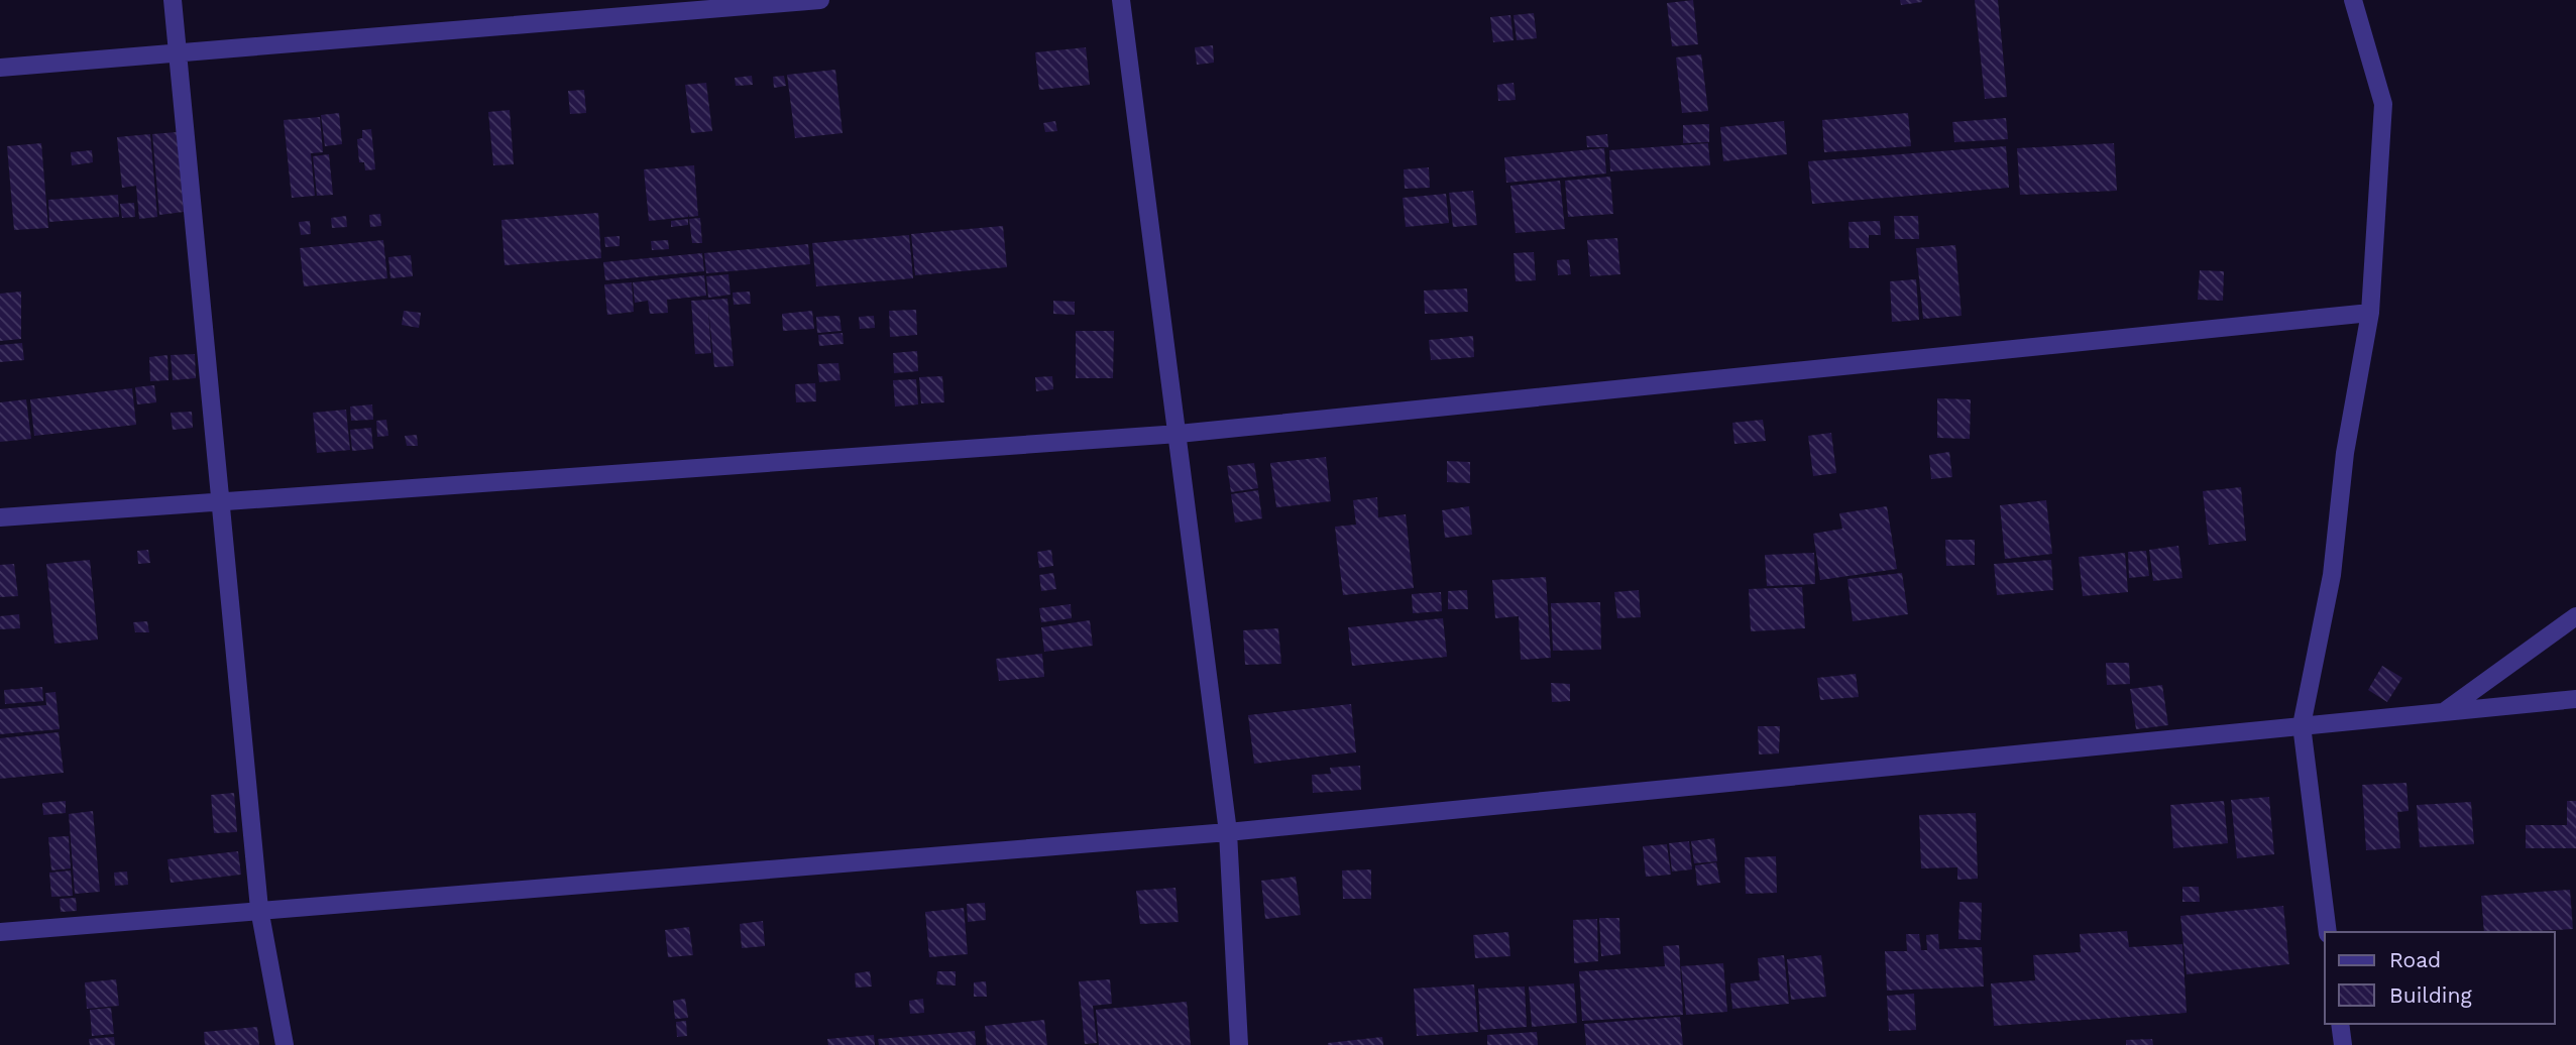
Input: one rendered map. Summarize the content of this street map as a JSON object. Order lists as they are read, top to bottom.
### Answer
{
  "legend": ["Road", "Building"]
}
